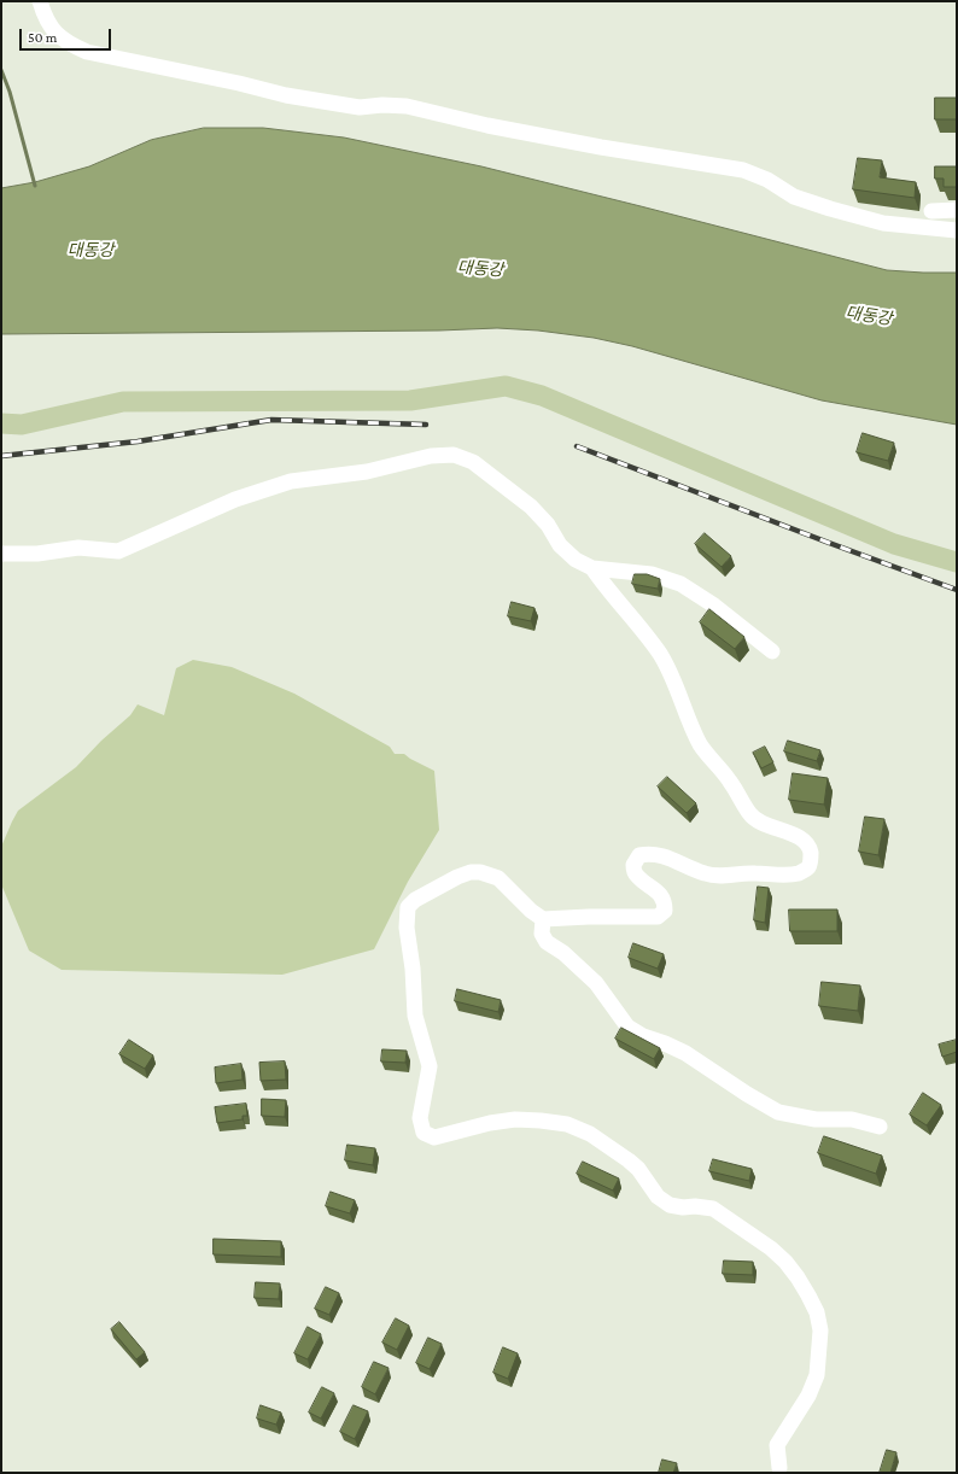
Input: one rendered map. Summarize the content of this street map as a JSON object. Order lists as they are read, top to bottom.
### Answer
{
  "water": ["대동강"],
  "scale_bar": "50 m"
}
